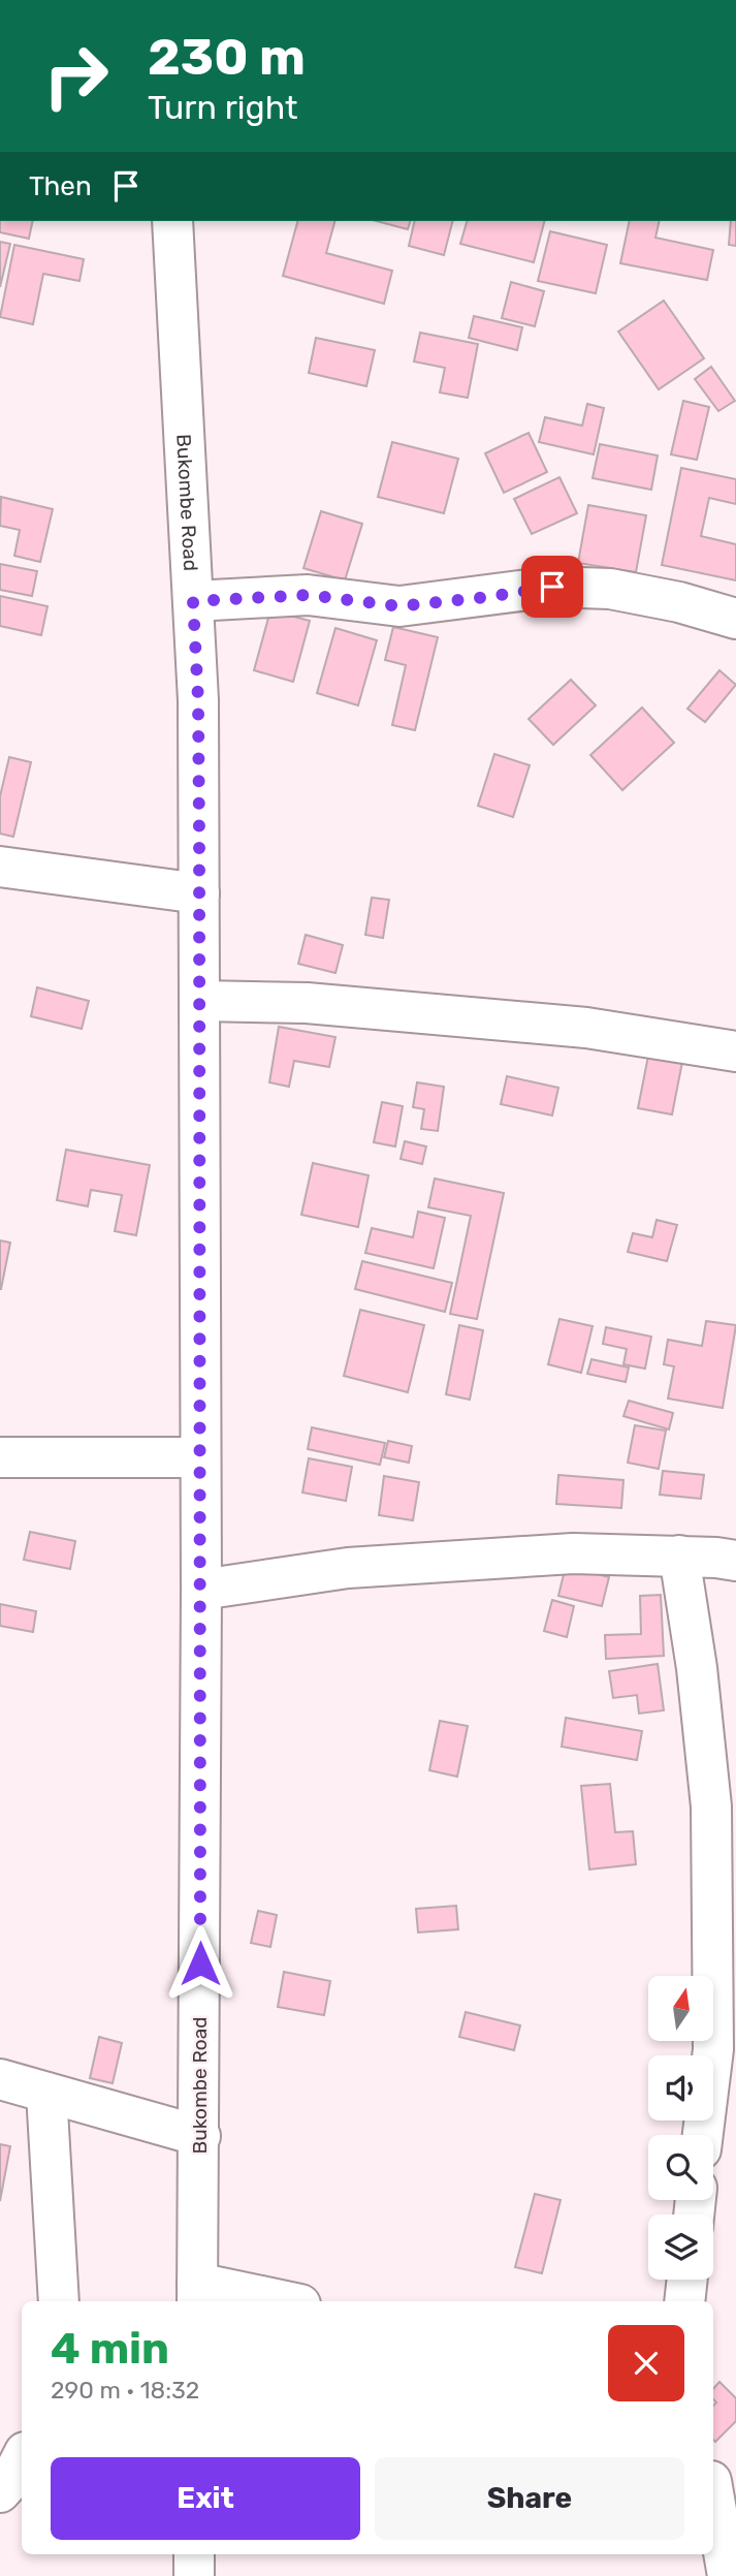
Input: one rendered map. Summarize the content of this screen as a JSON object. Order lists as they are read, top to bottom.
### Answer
{
  "streets": {
    "street": ["Bukombe Road"]
  },
  "north": "top",
  "page": {
    "turn": ["230 m", "Turn right"],
    "then": "Then",
    "heading": ["4 min", "290 m · 18:32"],
    "buttons": ["Exit", "Share"]
  }
}
